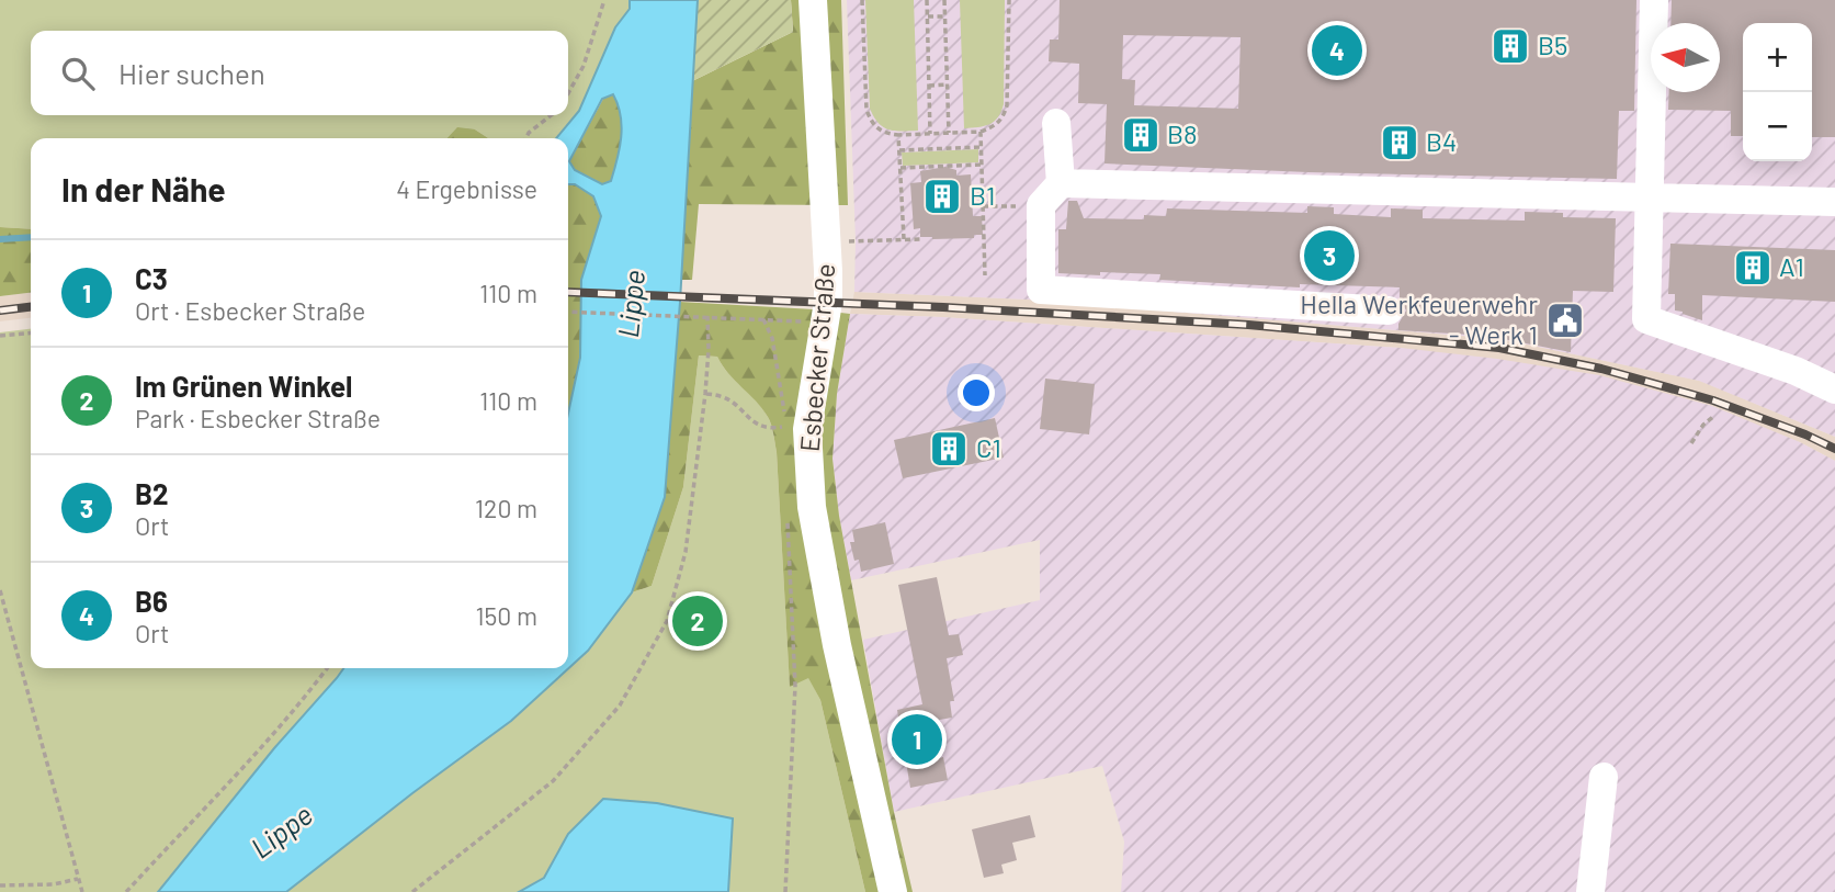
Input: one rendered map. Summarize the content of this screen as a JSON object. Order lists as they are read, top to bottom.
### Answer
{
  "streets": {
    "street": ["Esbecker Straße"]
  },
  "water": ["Lippe"],
  "places": {
    "building": [
      "B5",
      "B8",
      "B4",
      "B1",
      "A1",
      "C1"
    ],
    "public building": ["Hella Werkfeuerwehr - Werk 1"]
  },
  "north": "left",
  "page": {
    "pins": [
      "4",
      "3",
      "2",
      "1"
    ],
    "map_buttons": ["+", "−"],
    "search": "Hier suchen",
    "heading": ["In der Nähe", "4 Ergebnisse"],
    "list": [
      {
        "mark": "1",
        "name": "C3",
        "note": "Ort · Esbecker Straße",
        "value": "110 m"
      },
      {
        "mark": "2",
        "name": "Im Grünen Winkel",
        "note": "Park · Esbecker Straße",
        "value": "110 m"
      },
      {
        "mark": "3",
        "name": "B2",
        "note": "Ort",
        "value": "120 m"
      },
      {
        "mark": "4",
        "name": "B6",
        "note": "Ort",
        "value": "150 m"
      }
    ]
  }
}
